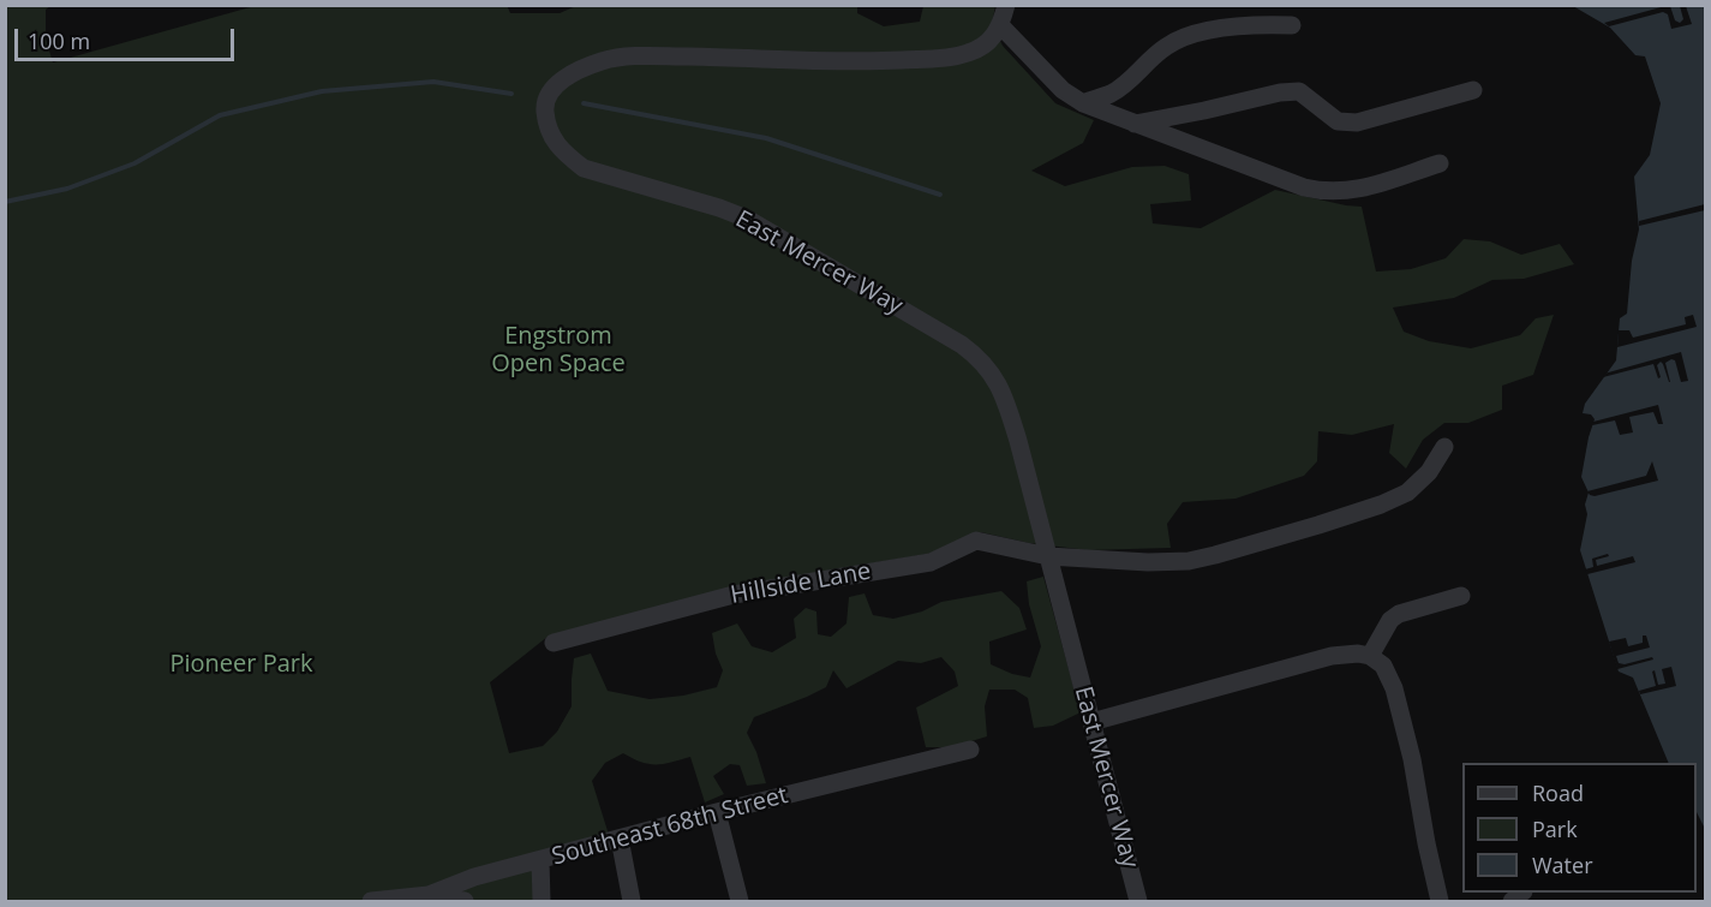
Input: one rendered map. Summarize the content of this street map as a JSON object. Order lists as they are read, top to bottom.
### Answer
{
  "streets": {
    "street": ["East Mercer Way", "Hillside Lane", "Southeast 68th Street"]
  },
  "crossings": [
    ["East Mercer Way", "Hillside Lane"]
  ],
  "parks": ["Engstrom Open Space", "Pioneer Park"],
  "legend": ["Road", "Park", "Water"],
  "scale_bar": "100 m"
}
